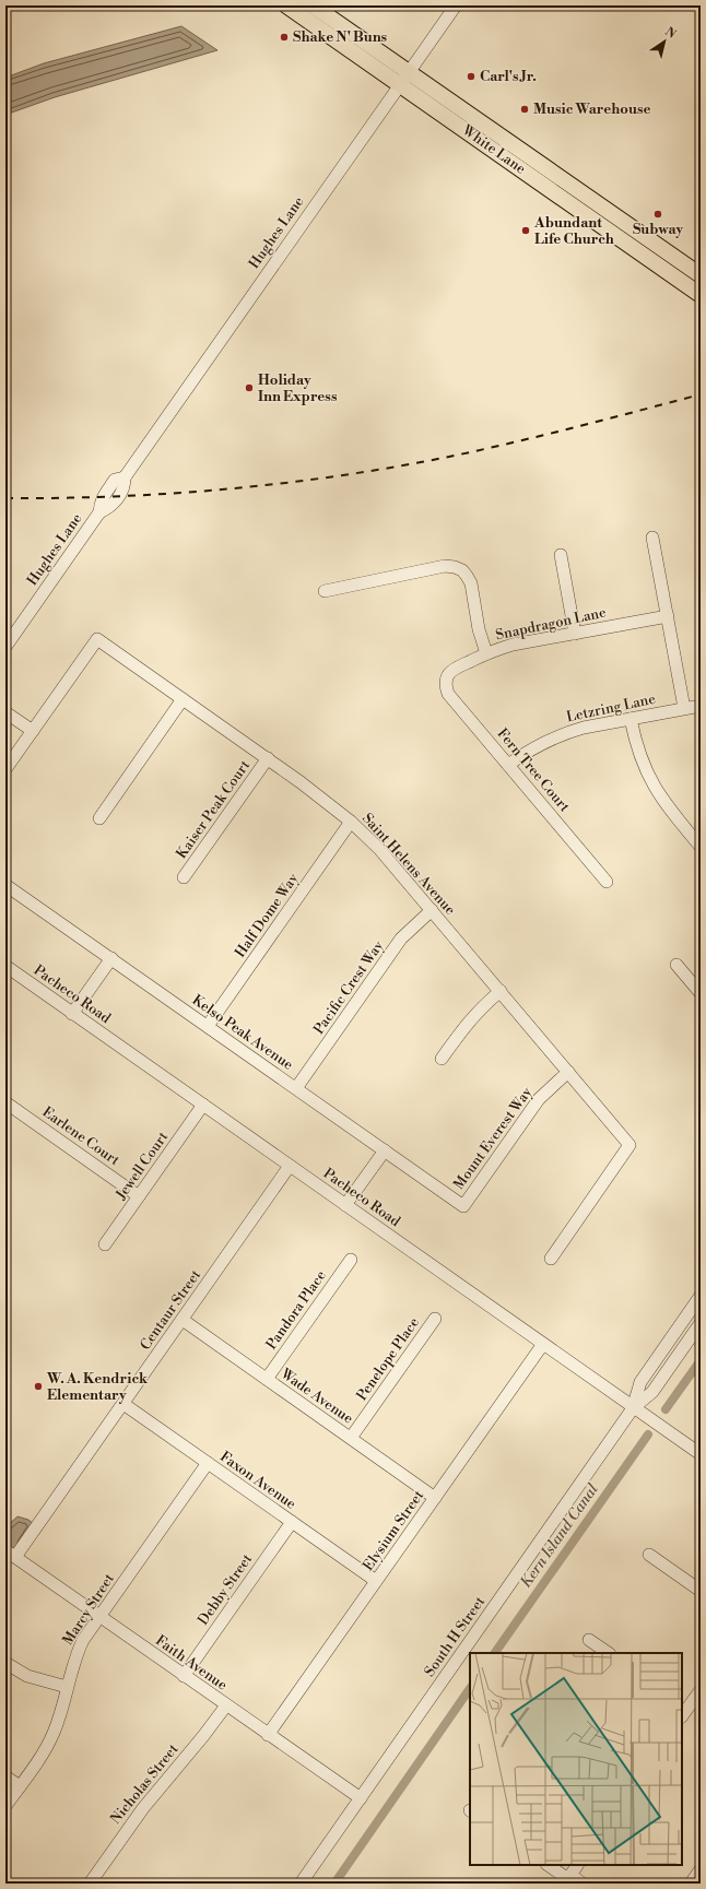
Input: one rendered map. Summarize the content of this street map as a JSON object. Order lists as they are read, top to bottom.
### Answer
{
  "streets": {
    "main road": ["White Lane"],
    "street": [
      "Hughes Lane",
      "Snapdragon Lane",
      "Letzring Lane",
      "Fern Tree Court",
      "Kaiser Peak Court",
      "Saint Helens Avenue",
      "Half Dome Way",
      "Pacific Crest Way",
      "Pacheco Road",
      "Kelso Peak Avenue",
      "Earlene Court",
      "Mount Everest Way",
      "Jewell Court",
      "Centaur Street",
      "Pandora Place",
      "Penelope Place",
      "Wade Avenue",
      "Faxon Avenue",
      "Elysium Street",
      "Debby Street",
      "Marcy Street",
      "South H Street",
      "Faith Avenue",
      "Nicholas Street"
    ]
  },
  "crossings": [
    ["White Lane", "Hughes Lane"],
    ["Snapdragon Lane", "Fern Tree Court"],
    ["Letzring Lane", "Fern Tree Court"],
    ["Kaiser Peak Court", "Saint Helens Avenue"],
    ["Saint Helens Avenue", "Half Dome Way"],
    ["Saint Helens Avenue", "Pacific Crest Way"],
    ["Saint Helens Avenue", "Mount Everest Way"],
    ["Half Dome Way", "Kelso Peak Avenue"],
    ["Pacific Crest Way", "Kelso Peak Avenue"],
    ["Pacheco Road", "Jewell Court"],
    ["Pacheco Road", "Centaur Street"],
    ["Pacheco Road", "Elysium Street"],
    ["Pacheco Road", "South H Street"],
    ["Kelso Peak Avenue", "Mount Everest Way"],
    ["Earlene Court", "Jewell Court"],
    ["Centaur Street", "Wade Avenue"],
    ["Centaur Street", "Faxon Avenue"],
    ["Centaur Street", "Faith Avenue"],
    ["Pandora Place", "Wade Avenue"],
    ["Penelope Place", "Wade Avenue"],
    ["Wade Avenue", "Elysium Street"],
    ["Faxon Avenue", "Elysium Street"],
    ["Faxon Avenue", "Debby Street"],
    ["Faxon Avenue", "Marcy Street"],
    ["Elysium Street", "Faith Avenue"],
    ["Debby Street", "Faith Avenue"],
    ["Marcy Street", "Faith Avenue"],
    ["South H Street", "Faith Avenue"],
    ["Faith Avenue", "Nicholas Street"]
  ],
  "water": ["Kern Island Canal"],
  "places": [
    "Shake N' Buns",
    "Carl's Jr.",
    "Music Warehouse",
    "Subway",
    "Abundant Life Church",
    "Holiday Inn Express",
    "W. A. Kendrick Elementary"
  ],
  "north": "top right"
}
